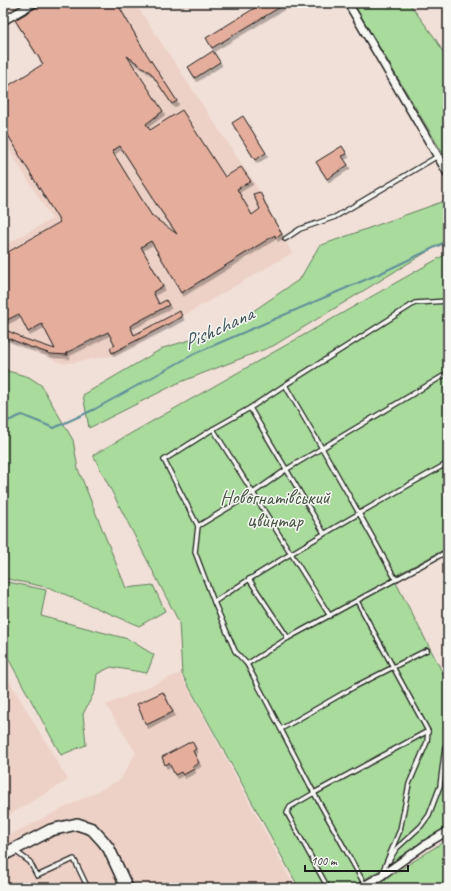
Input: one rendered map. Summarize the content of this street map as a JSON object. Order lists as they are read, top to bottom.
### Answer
{
  "water": ["Pishchana"],
  "parks": ["Новогнатівський цвинтар"],
  "scale_bar": "100 m"
}
